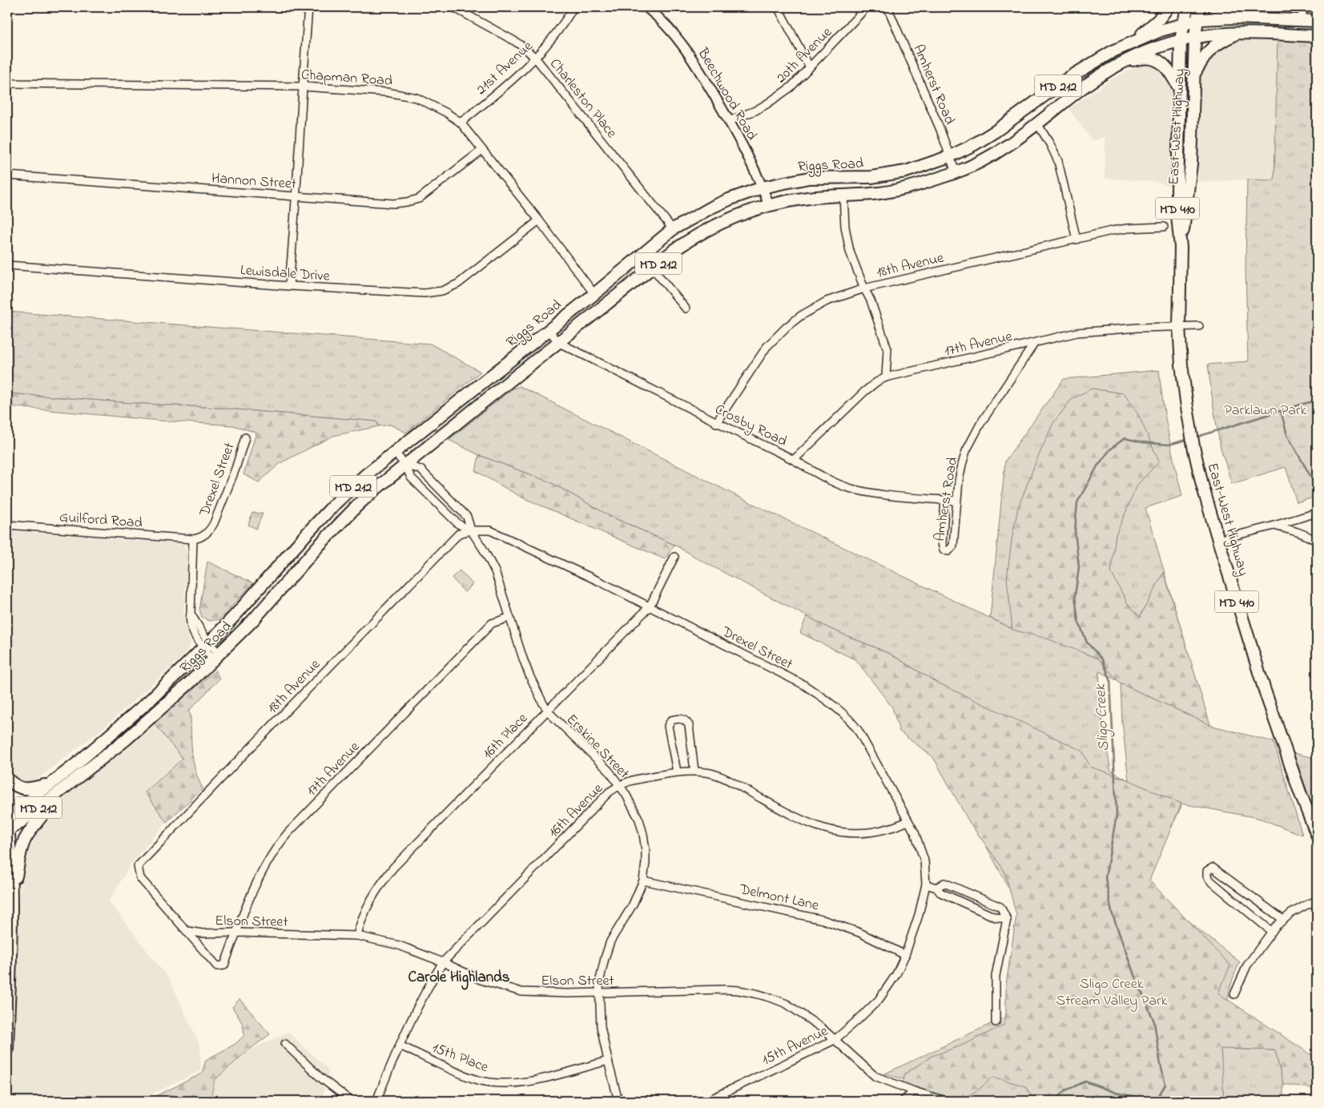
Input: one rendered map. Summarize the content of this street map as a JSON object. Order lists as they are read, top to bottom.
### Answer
{
  "streets": {
    "main road": [
      "MD 212",
      "East-West Highway",
      "Riggs Road",
      "MD 410"
    ],
    "street": [
      "20th Avenue",
      "21st Avenue",
      "Chapman Road",
      "Amherst Road",
      "Beechwood Road",
      "Charleston Place",
      "Hannon Street",
      "18th Avenue",
      "Lewisdale Drive",
      "17th Avenue",
      "Crosby Road",
      "Drexel Street",
      "Guilford Road",
      "16th Place",
      "Erskine Street",
      "16th Avenue",
      "Delmont Lane",
      "Elson Street",
      "15th Avenue",
      "15th Place"
    ]
  },
  "crossings": [
    ["20th Avenue", "Beechwood Road"],
    ["21st Avenue", "Chapman Road"],
    ["21st Avenue", "Charleston Place"],
    ["Chapman Road", "Riggs Road"],
    ["Chapman Road", "Hannon Street"],
    ["Chapman Road", "Lewisdale Drive"],
    ["Amherst Road", "Riggs Road"],
    ["Amherst Road", "17th Avenue"],
    ["Amherst Road", "Crosby Road"],
    ["Beechwood Road", "Riggs Road"],
    ["Charleston Place", "Riggs Road"],
    ["East-West Highway", "Riggs Road"],
    ["East-West Highway", "17th Avenue"],
    ["Riggs Road", "Crosby Road"],
    ["18th Avenue", "17th Avenue"],
    ["18th Avenue", "Crosby Road"],
    ["18th Avenue", "Drexel Street"],
    ["18th Avenue", "Erskine Street"],
    ["18th Avenue", "Elson Street"],
    ["17th Avenue", "Crosby Road"],
    ["17th Avenue", "Erskine Street"],
    ["17th Avenue", "Elson Street"],
    ["Drexel Street", "Guilford Road"],
    ["Drexel Street", "16th Place"],
    ["Drexel Street", "Erskine Street"],
    ["Drexel Street", "16th Avenue"],
    ["Drexel Street", "15th Avenue"],
    ["16th Place", "Erskine Street"],
    ["16th Place", "Elson Street"],
    ["Erskine Street", "16th Avenue"],
    ["Erskine Street", "Delmont Lane"],
    ["Erskine Street", "Elson Street"],
    ["Erskine Street", "15th Place"],
    ["16th Avenue", "Elson Street"],
    ["16th Avenue", "15th Place"],
    ["Delmont Lane", "15th Avenue"],
    ["Elson Street", "15th Avenue"]
  ],
  "districts": ["Carole Highlands"],
  "water": ["Sligo Creek"],
  "parks": ["Parklawn Park", "Sligo Creek Stream Valley Park"]
}
